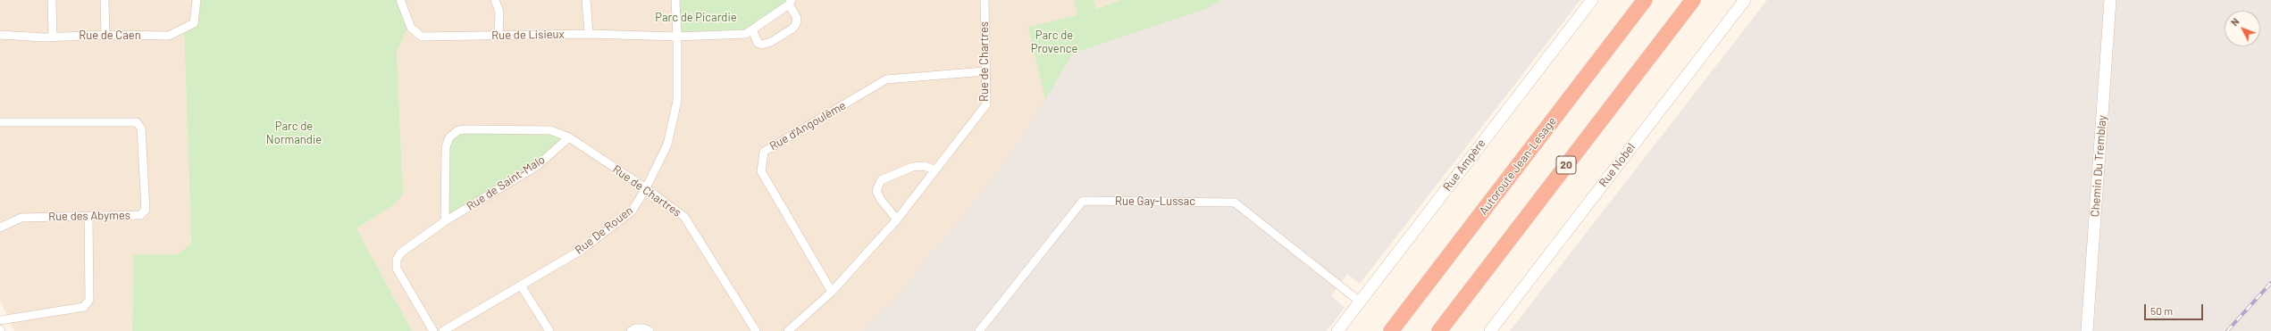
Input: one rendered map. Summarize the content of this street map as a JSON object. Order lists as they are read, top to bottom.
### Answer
{
  "streets": {
    "highway": ["20", "Autoroute Jean-Lesage"],
    "street": [
      "Rue de Lisieux",
      "Rue de Caen",
      "Rue de Chartres",
      "Rue d'Angoulême",
      "Rue Ampère",
      "Rue Nobel",
      "Chemin Du Tremblay",
      "Rue de Saint-Malo",
      "Rue Gay-Lussac",
      "Rue des Abymes",
      "Rue De Rouen"
    ]
  },
  "crossings": [
    ["Rue de Lisieux", "Rue De Rouen"],
    ["Rue de Chartres", "Rue d'Angoulême"],
    ["Rue de Chartres", "Rue de Saint-Malo"],
    ["Rue de Chartres", "Rue De Rouen"],
    ["Rue Ampère", "Rue Gay-Lussac"]
  ],
  "parks": ["Parc de Picardie", "Parc de Provence", "Parc de Normandie"],
  "scale_bar": "50 m",
  "north": "top left"
}
